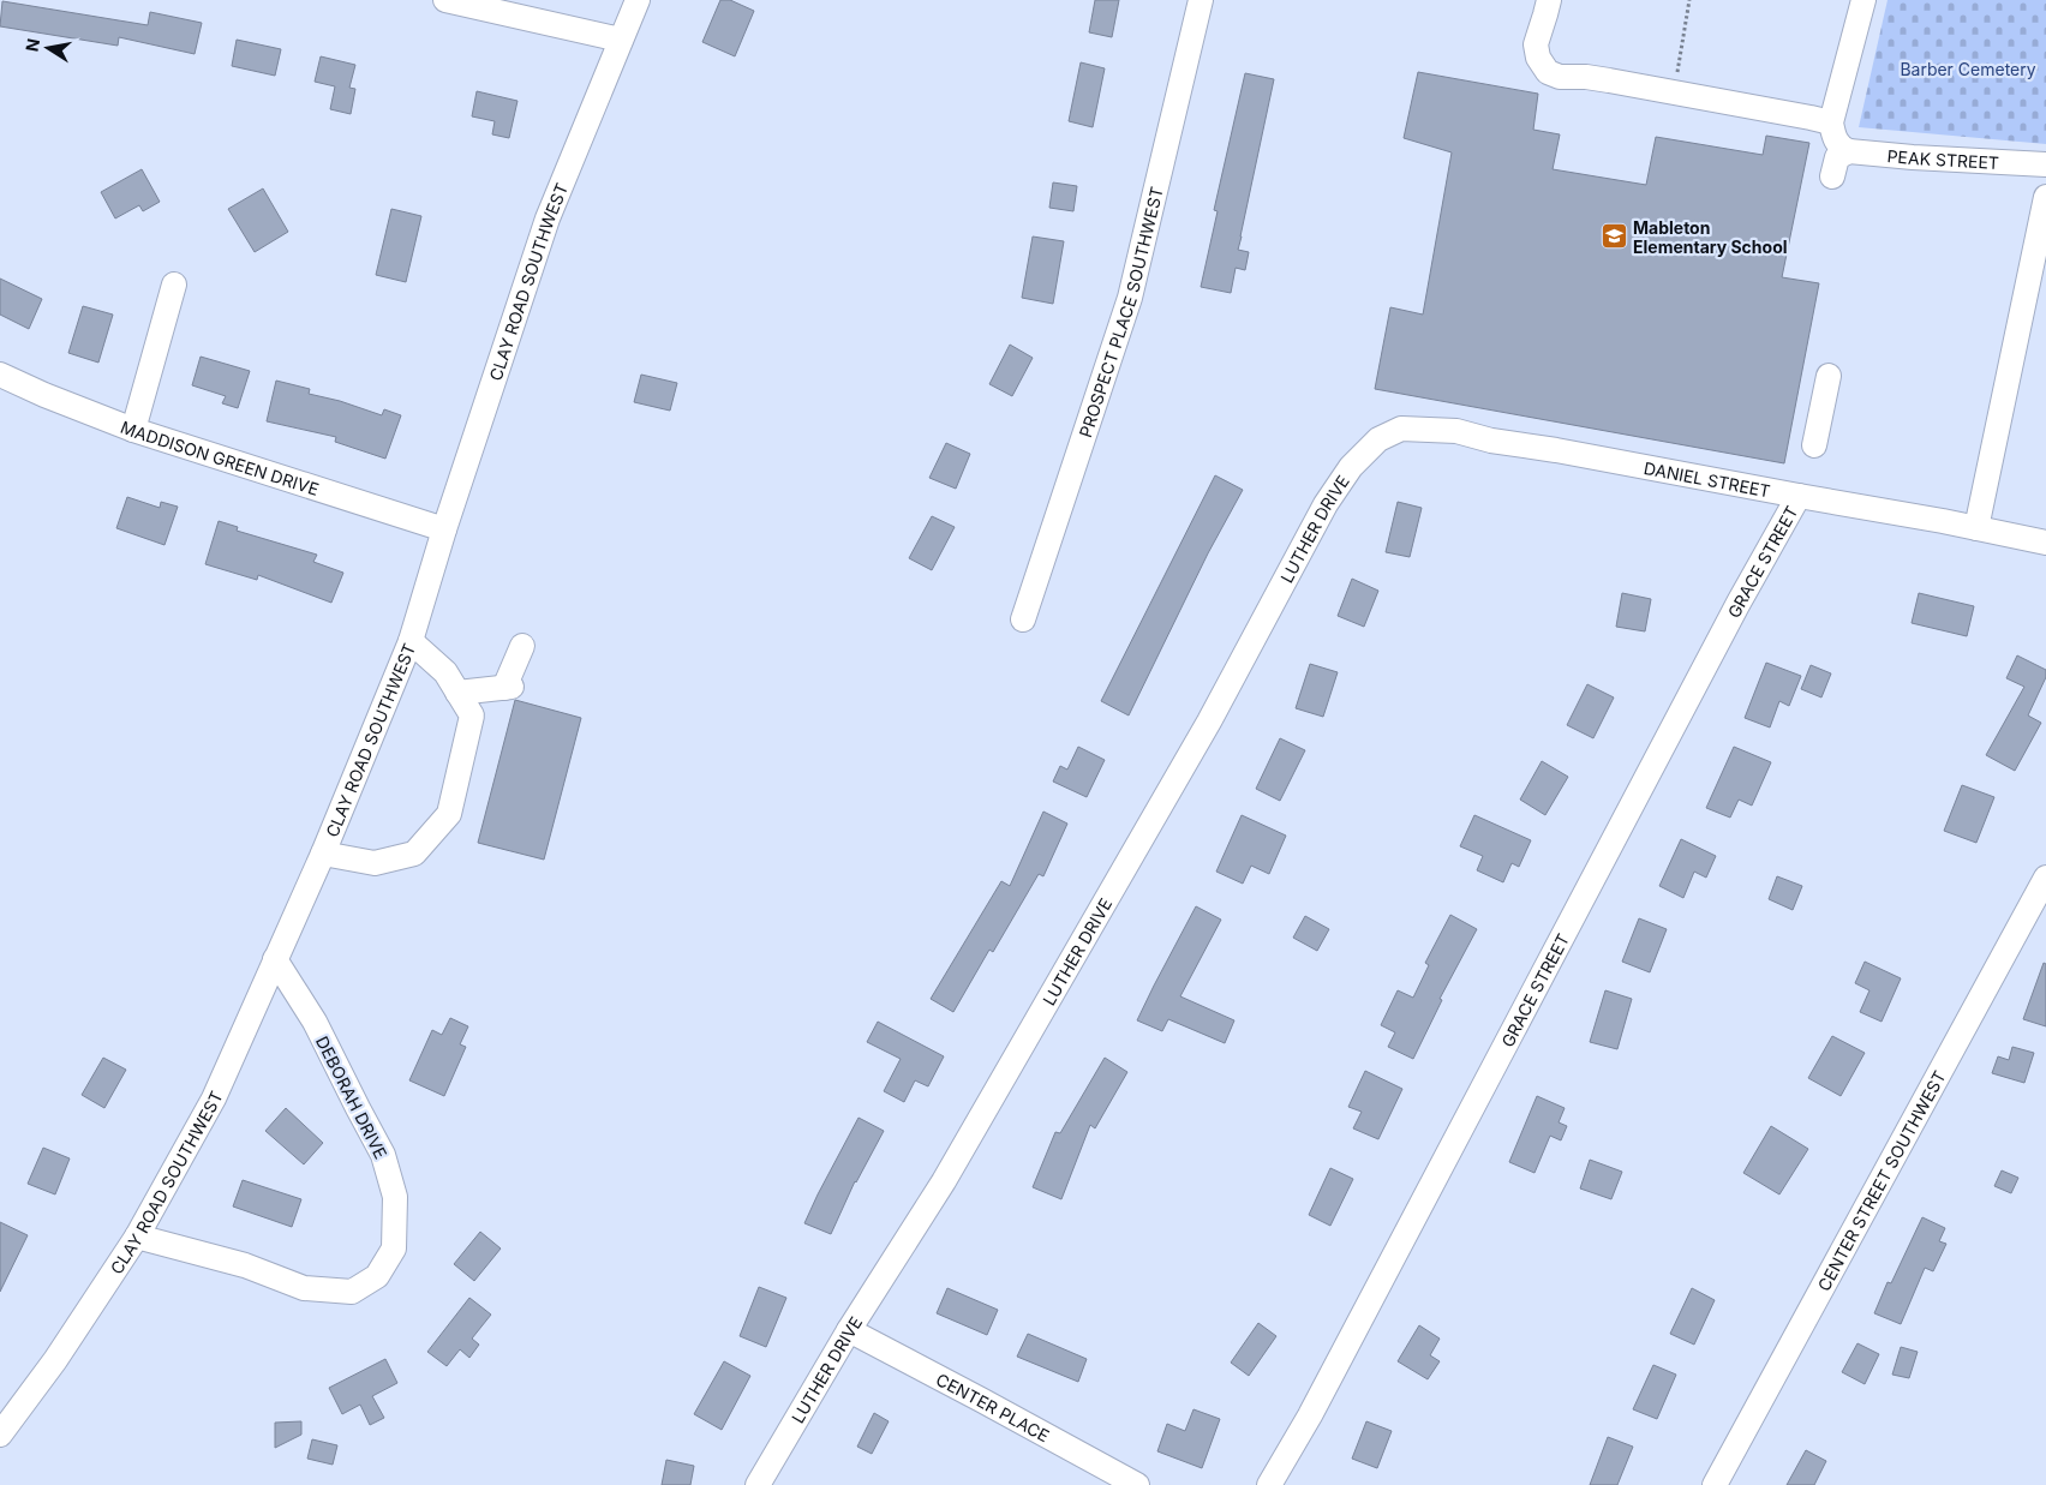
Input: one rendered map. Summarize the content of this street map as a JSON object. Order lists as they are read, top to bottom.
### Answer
{
  "streets": {
    "street": [
      "PEAK STREET",
      "CLAY ROAD SOUTHWEST",
      "PROSPECT PLACE SOUTHWEST",
      "MADDISON GREEN DRIVE",
      "DANIEL STREET",
      "LUTHER DRIVE",
      "GRACE STREET",
      "DEBORAH DRIVE",
      "CENTER STREET SOUTHWEST",
      "CENTER PLACE"
    ]
  },
  "crossings": [
    ["CLAY ROAD SOUTHWEST", "MADDISON GREEN DRIVE"],
    ["CLAY ROAD SOUTHWEST", "DEBORAH DRIVE"],
    ["DANIEL STREET", "LUTHER DRIVE"],
    ["DANIEL STREET", "GRACE STREET"],
    ["LUTHER DRIVE", "CENTER PLACE"]
  ],
  "parks": ["Barber Cemetery"],
  "places": {
    "school or university": ["Mableton Elementary School"]
  },
  "north": "left"
}
